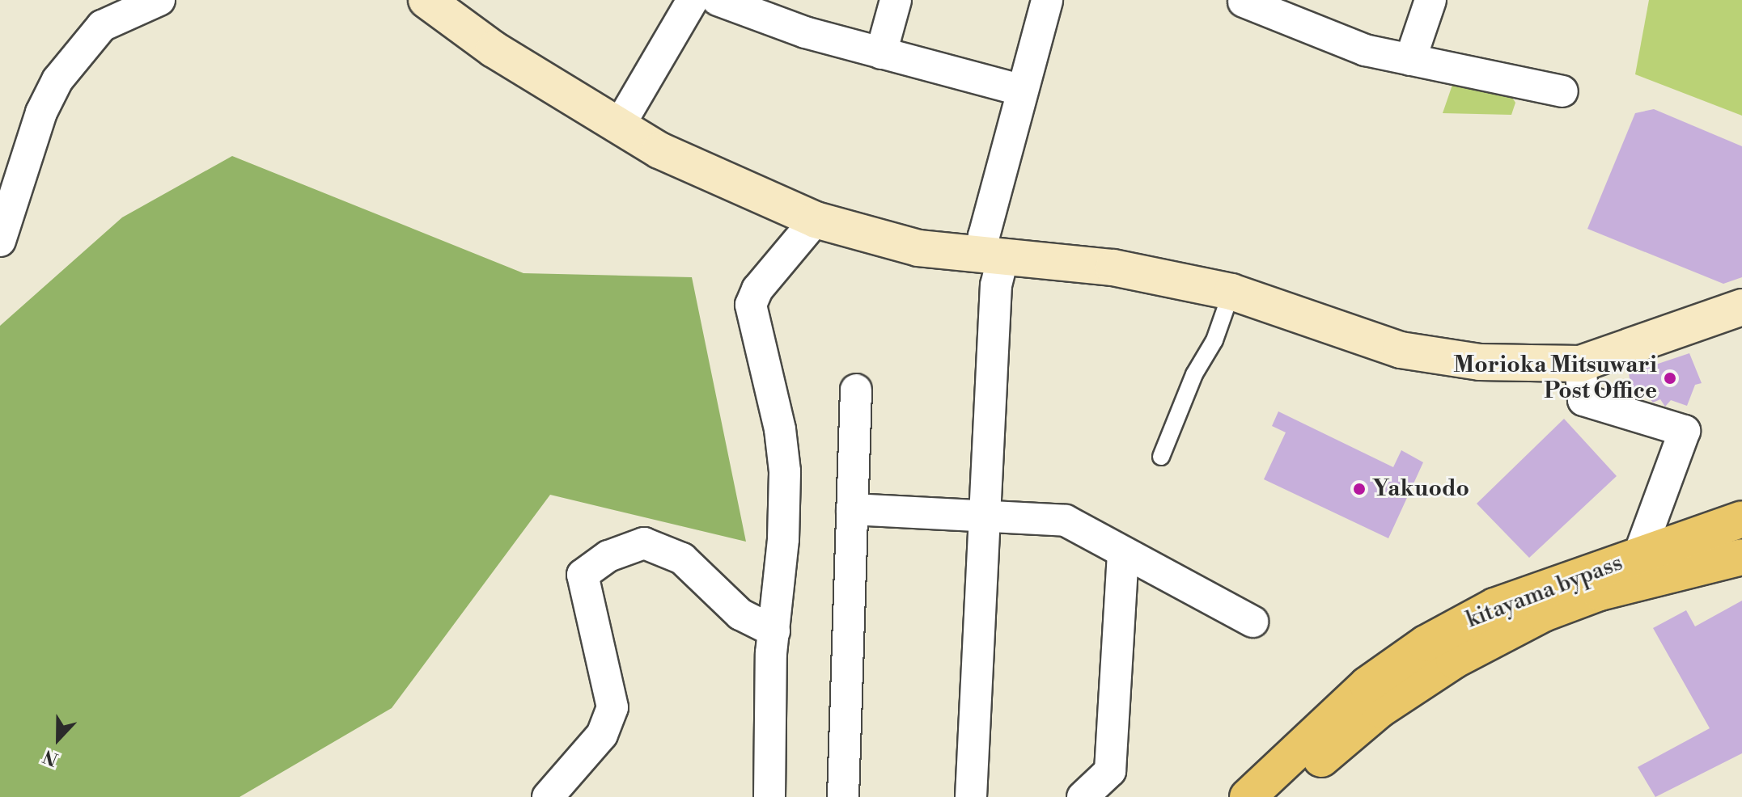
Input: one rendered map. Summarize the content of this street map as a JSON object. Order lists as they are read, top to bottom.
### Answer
{
  "streets": {
    "highway": ["kitayama bypass"]
  },
  "places": ["Morioka Mitsuwari Post Office", "Yakuodo"],
  "north": "bottom"
}
